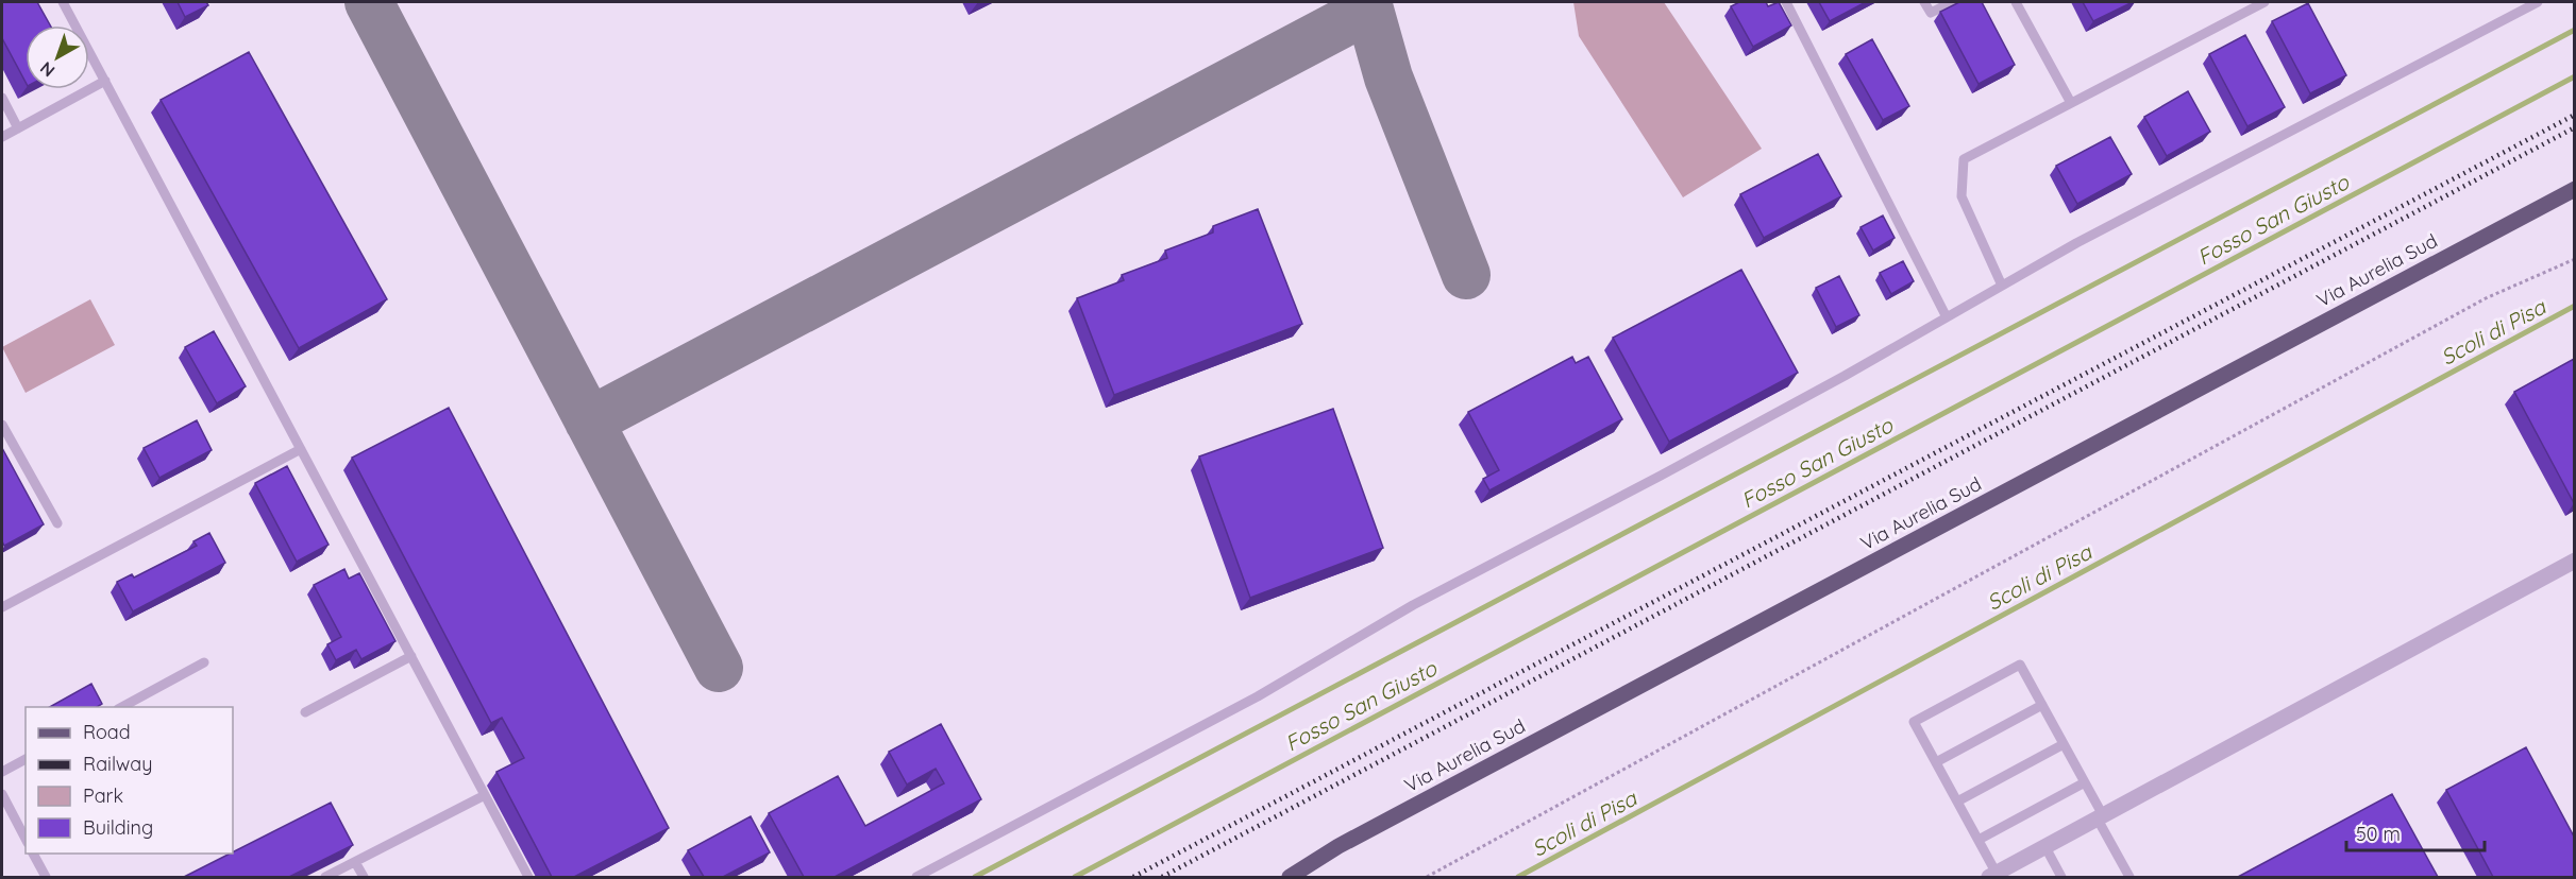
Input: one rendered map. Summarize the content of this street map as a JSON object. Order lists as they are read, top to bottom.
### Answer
{
  "streets": {
    "main road": ["Via Aurelia Sud"]
  },
  "water": ["Fosso San Giusto", "Scoli di Pisa"],
  "legend": [
    "Road",
    "Railway",
    "Park",
    "Building"
  ],
  "scale_bar": "50 m",
  "north": "bottom left"
}
